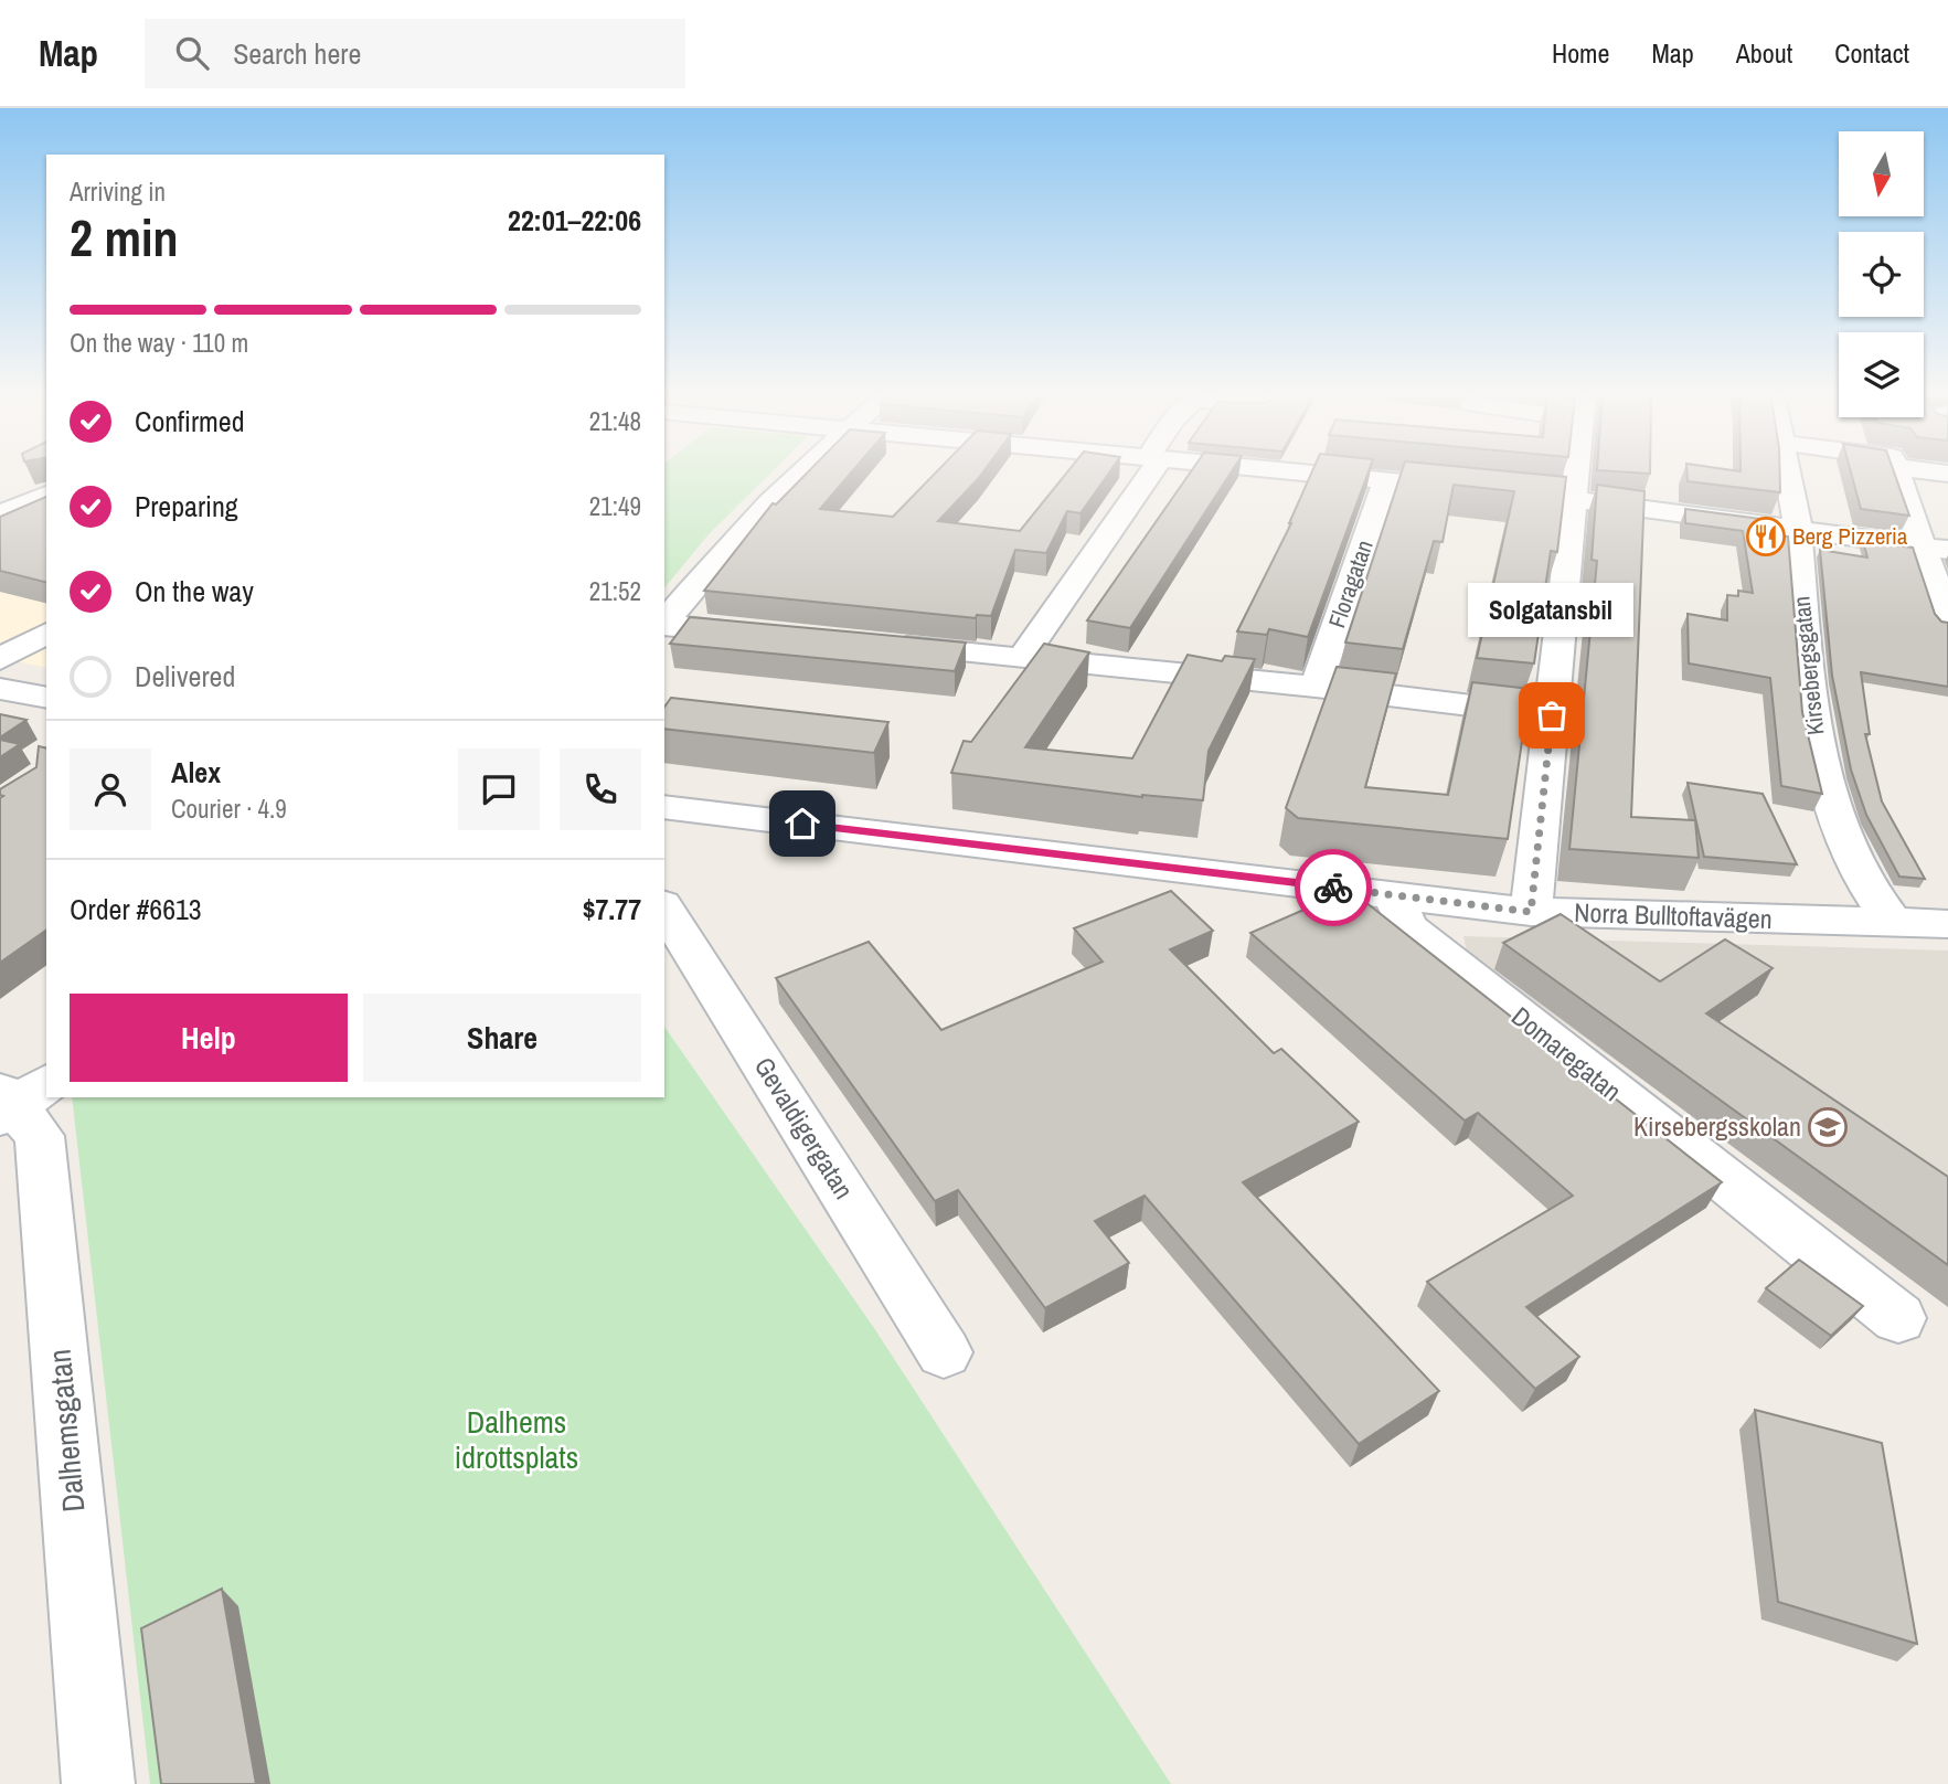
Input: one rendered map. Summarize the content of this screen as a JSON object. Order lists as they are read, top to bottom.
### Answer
{
  "streets": {
    "street": [
      "Floragatan",
      "Kirsebergsgatan",
      "Norra Bulltoftavägen",
      "Domaregatan",
      "Gevaldigergatan",
      "Dalhemsgatan"
    ]
  },
  "crossings": [
    ["Kirsebergsgatan", "Norra Bulltoftavägen"],
    ["Norra Bulltoftavägen", "Domaregatan"]
  ],
  "parks": ["Dalhems idrottsplats"],
  "places": {
    "restaurant": ["Berg Pizzeria"],
    "other": ["Solgatansbil"],
    "school or university": ["Kirsebergsskolan"]
  },
  "north": "bottom",
  "page": {
    "header": "Map",
    "search": "Search here",
    "nav": [
      "Home",
      "Map",
      "About",
      "Contact"
    ],
    "heading": ["2 min", "Arriving in", "22:01–22:06"],
    "panel": [
      "Alex",
      "Courier · 4.9",
      "Order #6613",
      "$7.77"
    ],
    "bar": "On the way · 110 m",
    "list": [
      ["Confirmed", "21:48"],
      ["Preparing", "21:49"],
      ["On the way", "21:52"],
      "Delivered"
    ],
    "bubble": "Solgatansbil",
    "buttons": ["Help", "Share"]
  }
}
